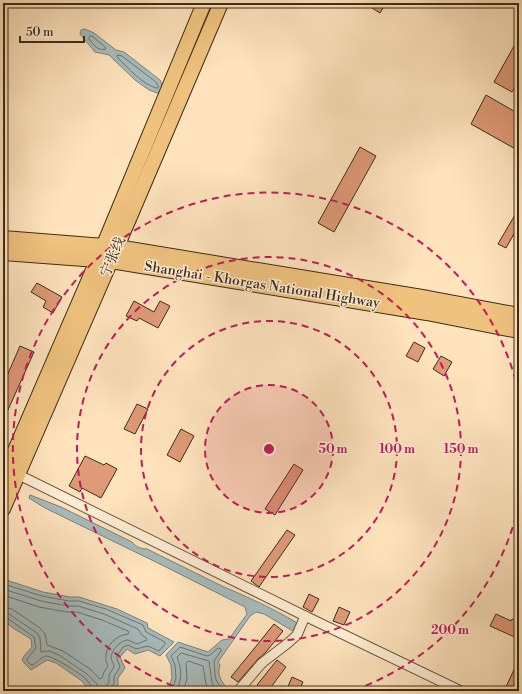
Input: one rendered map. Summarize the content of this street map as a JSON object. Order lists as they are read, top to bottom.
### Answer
{
  "streets": {
    "highway": ["Shanghai - Khorgas National Highway"],
    "main road": ["宁张线"]
  },
  "crossings": [
    ["宁张线", "Shanghai - Khorgas National Highway"]
  ],
  "scale_bar": "50 m",
  "rings": [
    "50 m",
    "100 m",
    "150 m",
    "200 m"
  ]
}
